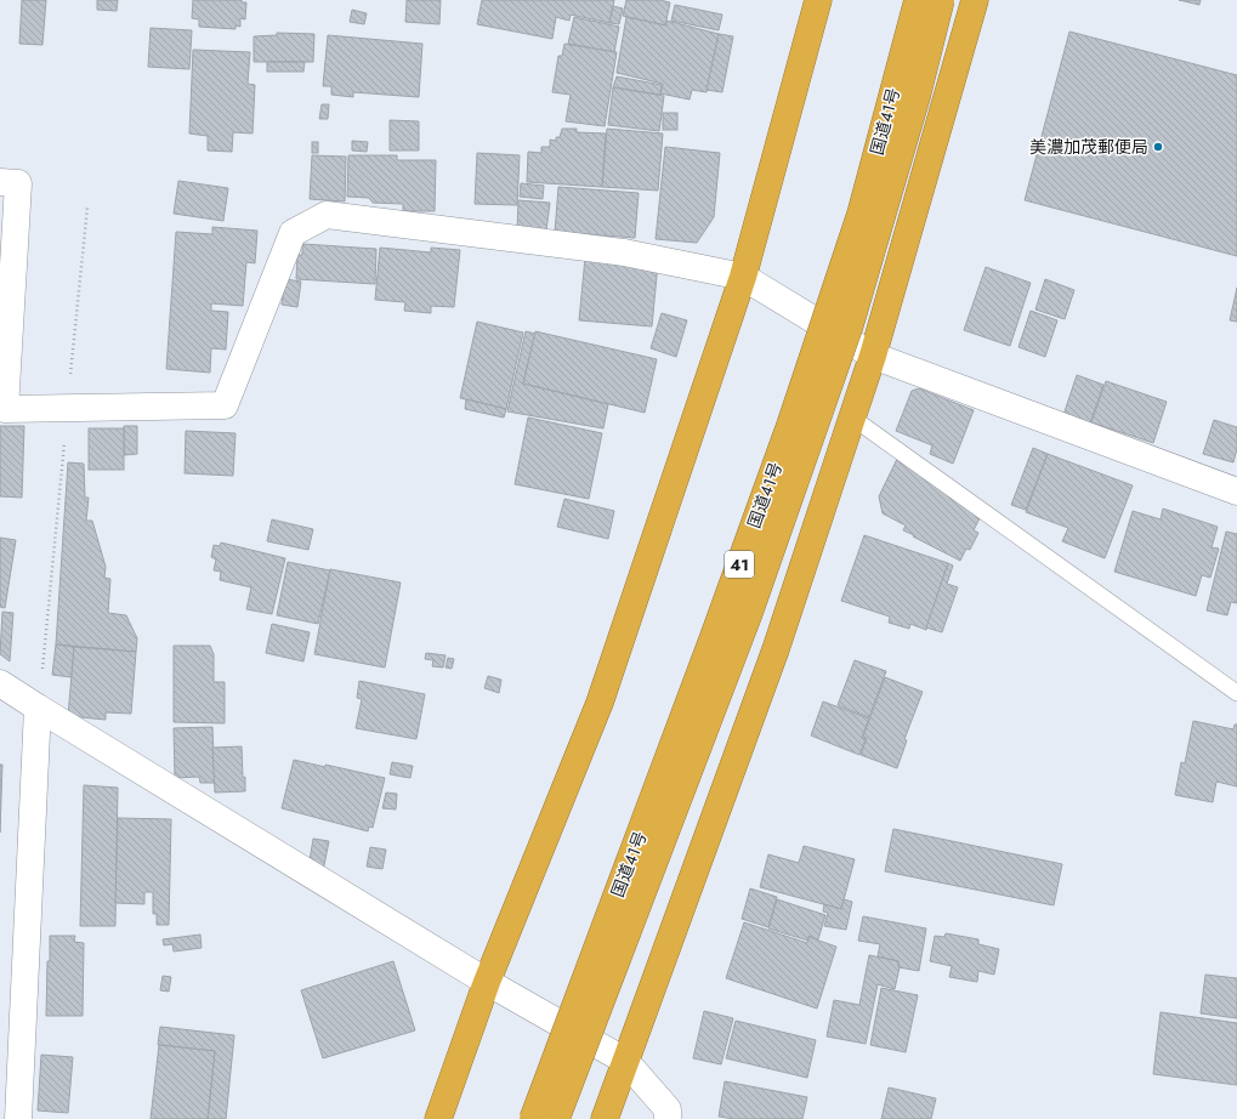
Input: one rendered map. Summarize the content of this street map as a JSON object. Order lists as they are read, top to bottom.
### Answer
{
  "streets": {
    "highway": ["国道41号", "41"]
  },
  "places": ["美濃加茂郵便局"]
}
